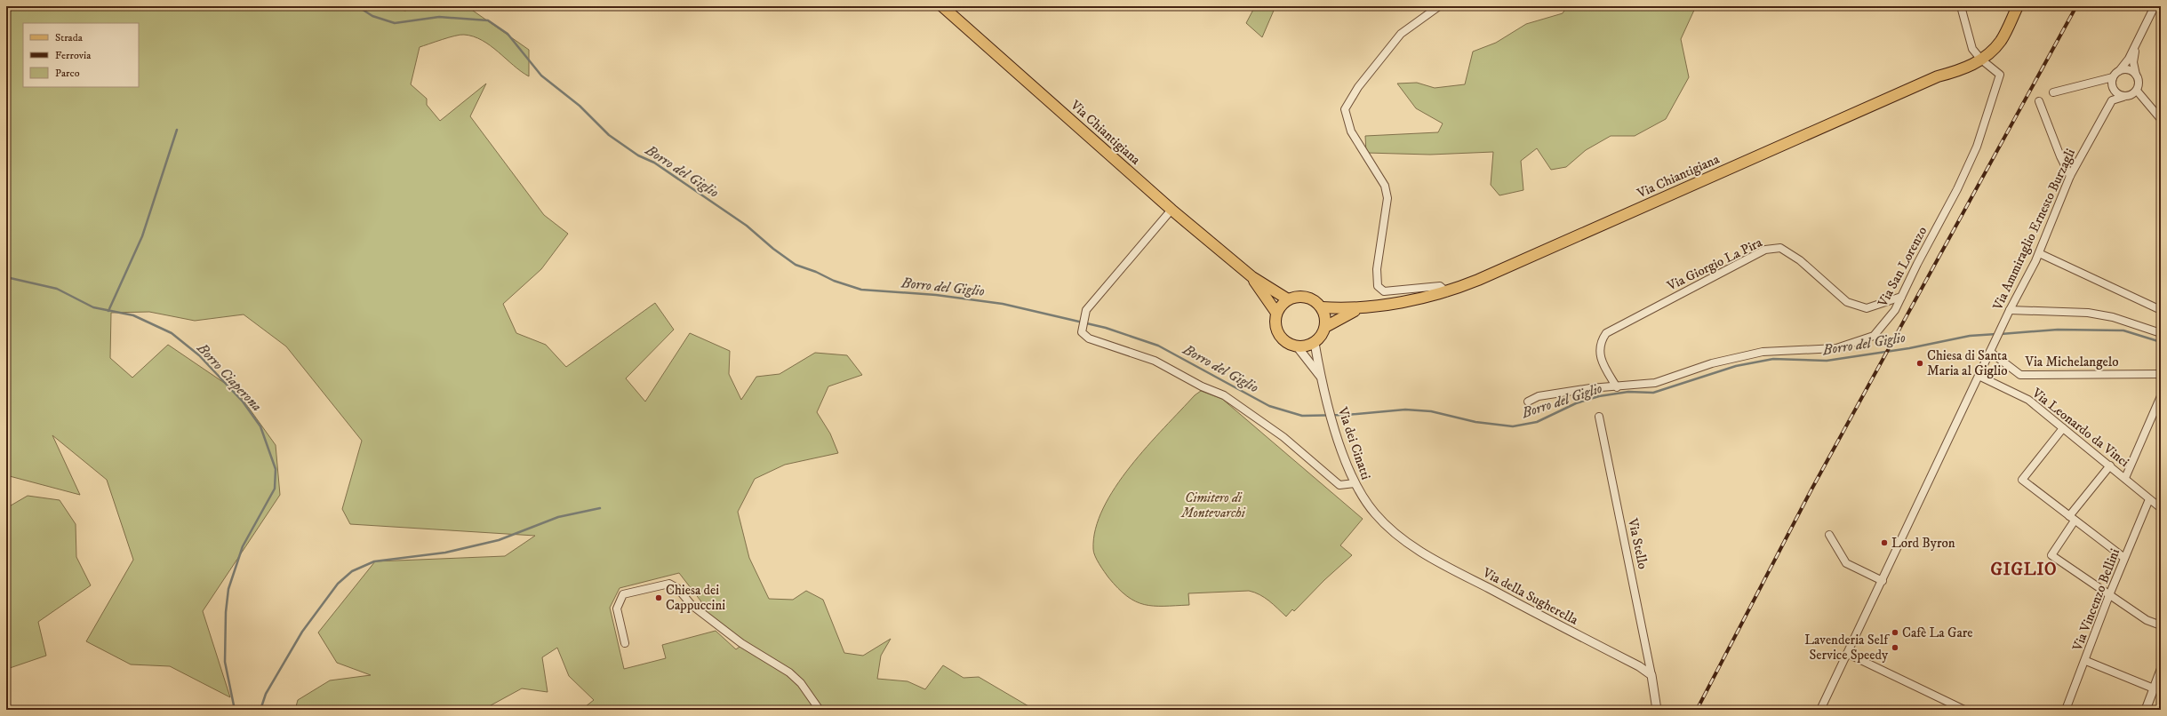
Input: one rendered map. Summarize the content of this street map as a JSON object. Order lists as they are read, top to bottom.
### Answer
{
  "streets": {
    "main road": ["Via Chiantigiana"],
    "street": [
      "Via Ammiraglio Ernesto Burzagli",
      "Via Giorgio La Pira",
      "Via San Lorenzo",
      "Via Michelangelo",
      "Via Leonardo da Vinci",
      "Via dei Cinatti",
      "Via Stello",
      "Via della Sugherella",
      "Via Vincenzo Bellini"
    ]
  },
  "crossings": [
    ["Via Chiantigiana", "Via San Lorenzo"],
    ["Via Chiantigiana", "Via dei Cinatti"],
    ["Via Ammiraglio Ernesto Burzagli", "Via Michelangelo"],
    ["Via Ammiraglio Ernesto Burzagli", "Via Leonardo da Vinci"],
    ["Via Giorgio La Pira", "Via San Lorenzo"],
    ["Via Leonardo da Vinci", "Via Vincenzo Bellini"],
    ["Via dei Cinatti", "Via della Sugherella"],
    ["Via Stello", "Via della Sugherella"]
  ],
  "districts": ["GIGLIO"],
  "water": ["Borro del Giglio", "Borro Ciaperona"],
  "parks": ["Cimitero di Montevarchi"],
  "places": [
    "Chiesa di Santa Maria al Giglio",
    "Lord Byron",
    "Chiesa dei Cappuccini",
    "Cafè La Gare",
    "Lavenderia Self Service Speedy"
  ],
  "legend": ["Strada", "Ferrovia", "Parco"]
}
